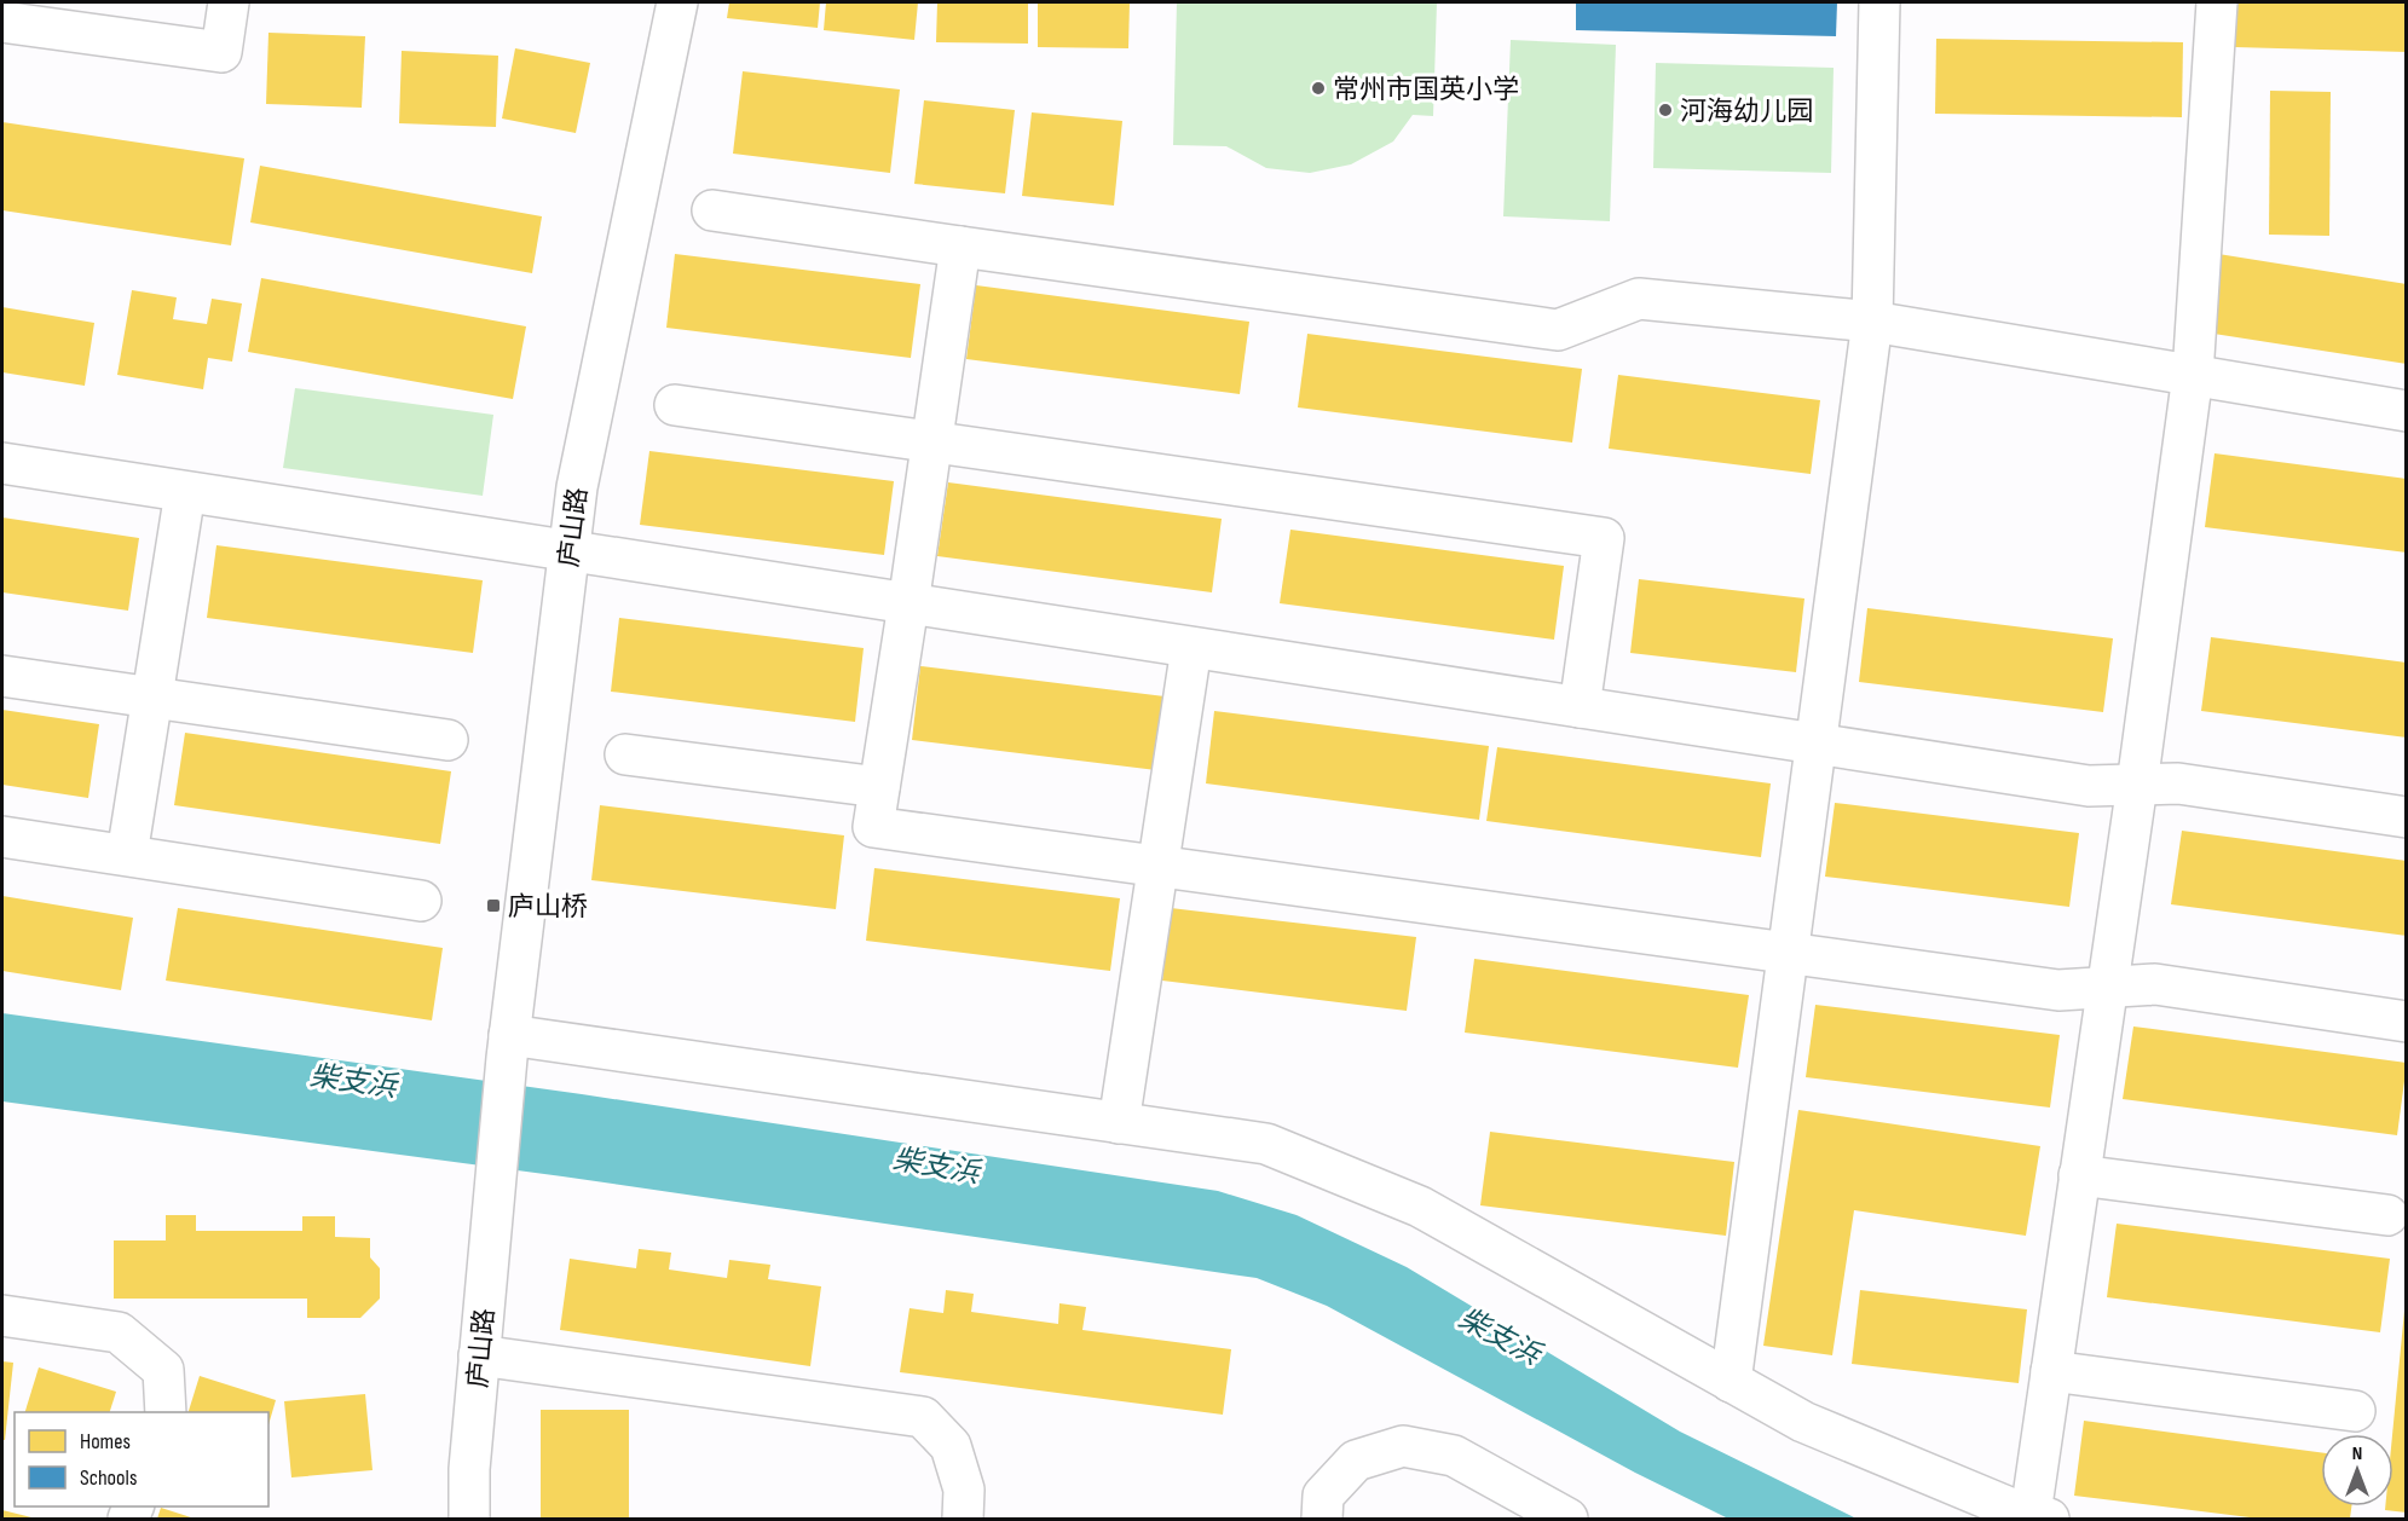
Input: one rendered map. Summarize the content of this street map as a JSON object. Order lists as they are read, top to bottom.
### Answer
{
  "streets": {
    "street": ["庐山路"]
  },
  "water": ["柴支浜"],
  "places": {
    "other": ["常州市国英小学", "河海幼儿园"],
    "transit": ["庐山桥"]
  },
  "legend": ["Homes", "Schools"],
  "north": "top"
}
